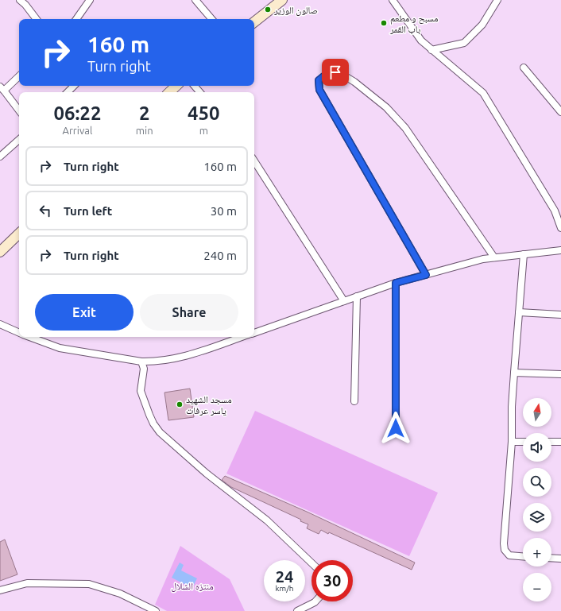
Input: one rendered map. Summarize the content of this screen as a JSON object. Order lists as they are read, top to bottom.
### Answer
{
  "parks": ["منتزه الشلال"],
  "places": ["صالون الوزير", "مسبح و مطعم باب القمر", "مسجد الشهيد ياسر عرفات"],
  "north": "top",
  "page": {
    "turn": ["160 m", "Turn right"],
    "eta": [
      "06:22",
      "Arrival",
      "2",
      "min",
      "450",
      "m"
    ],
    "list": [
      {
        "name": "Turn right",
        "value": "160 m"
      },
      {
        "name": "Turn left",
        "value": "30 m"
      },
      {
        "name": "Turn right",
        "value": "240 m"
      }
    ],
    "buttons": ["Exit", "Share"],
    "map_buttons": ["+", "−"],
    "speed": "24 km/h",
    "limit": "30"
  }
}
